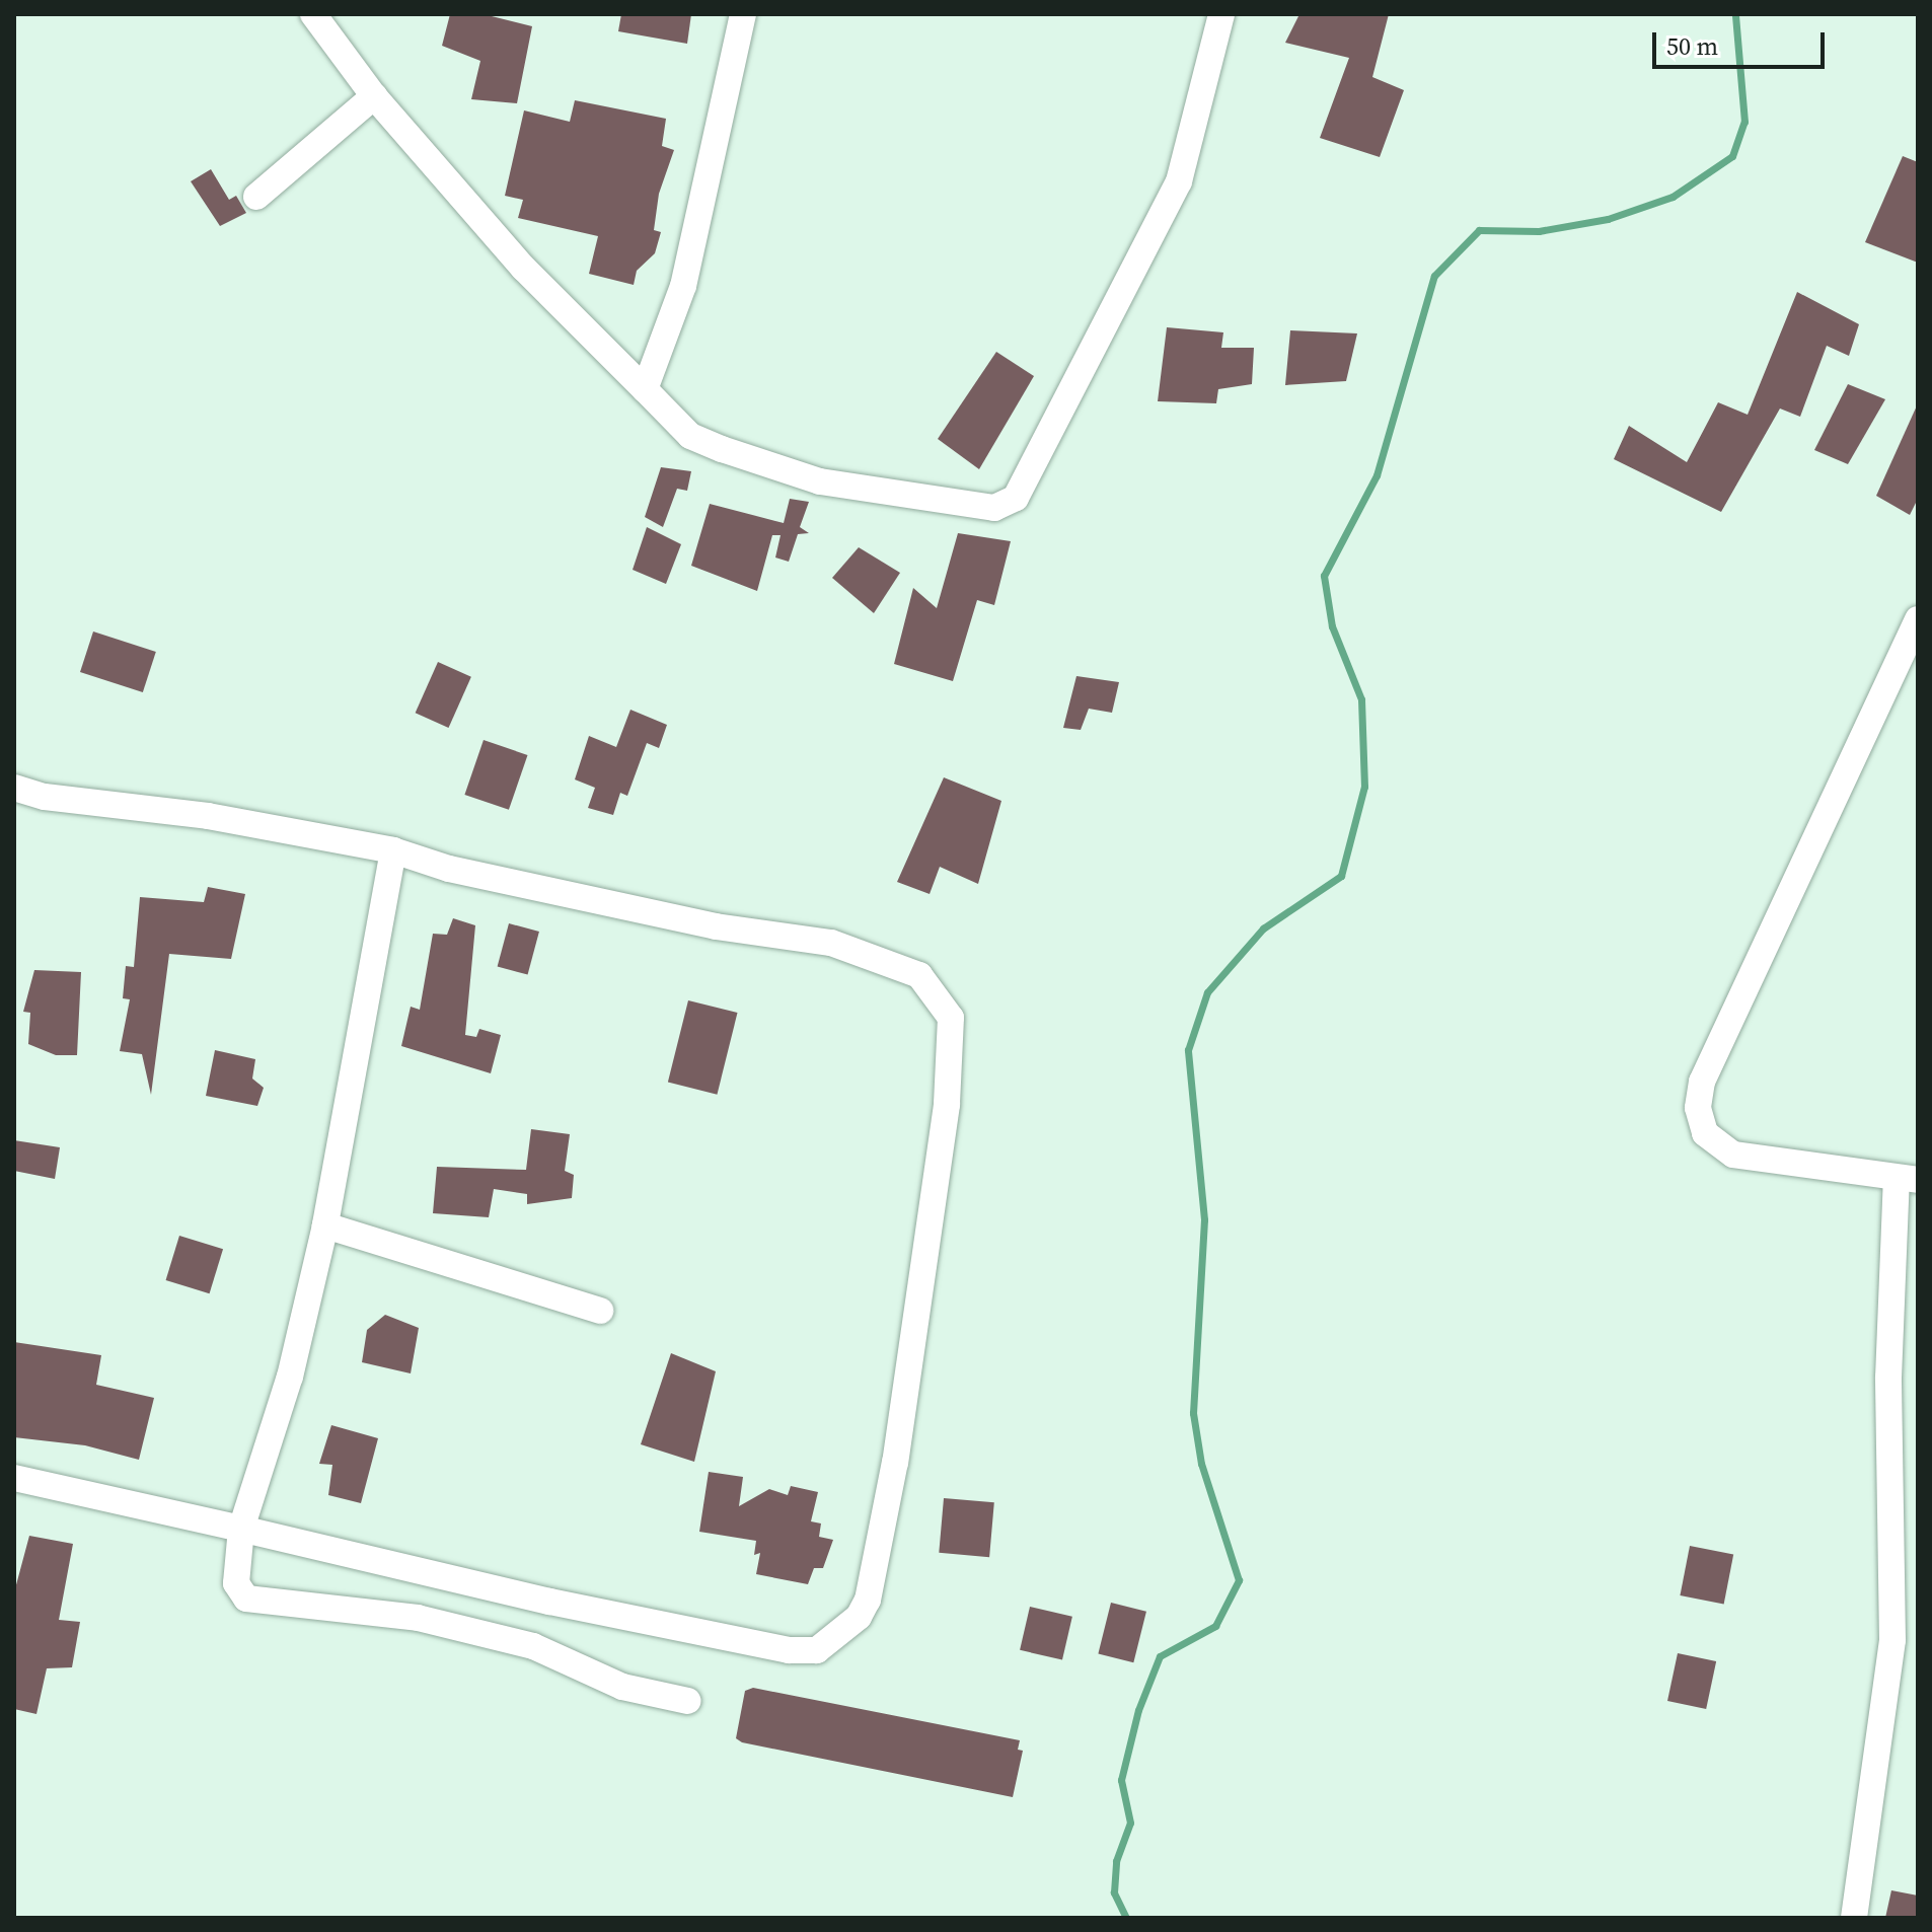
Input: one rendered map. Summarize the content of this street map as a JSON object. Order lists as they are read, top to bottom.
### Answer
{
  "scale_bar": "50 m"
}
